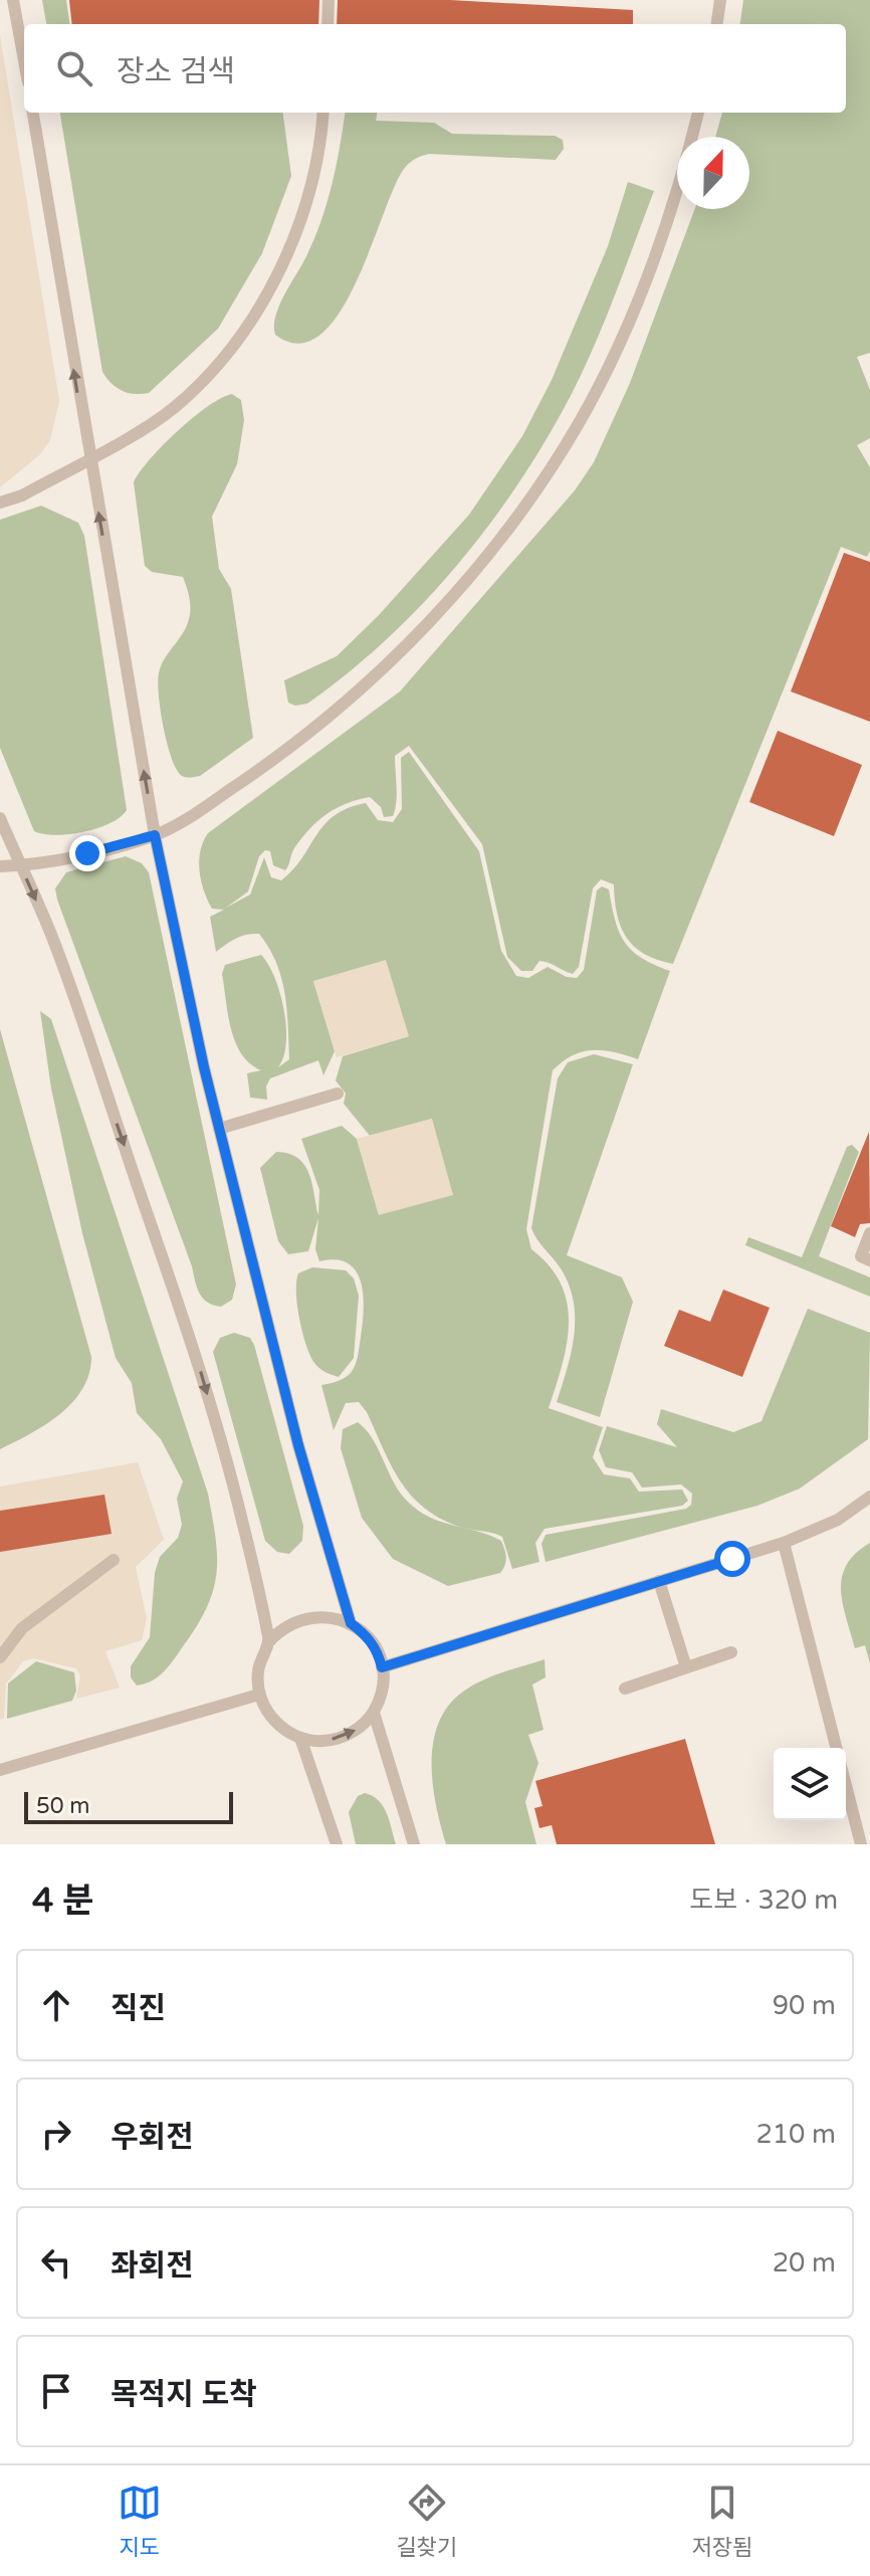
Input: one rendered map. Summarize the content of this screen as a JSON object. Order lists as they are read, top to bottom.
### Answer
{
  "scale_bar": "50 m",
  "north": "top",
  "page": {
    "search": "장소 검색",
    "scale": "50 m",
    "heading": ["4 분", "도보 · 320 m"],
    "list": [
      ["직진", "90 m"],
      ["우회전", "210 m"],
      ["좌회전", "20 m"],
      "목적지 도착"
    ],
    "nav": ["지도", "길찾기", "저장됨"]
  }
}
